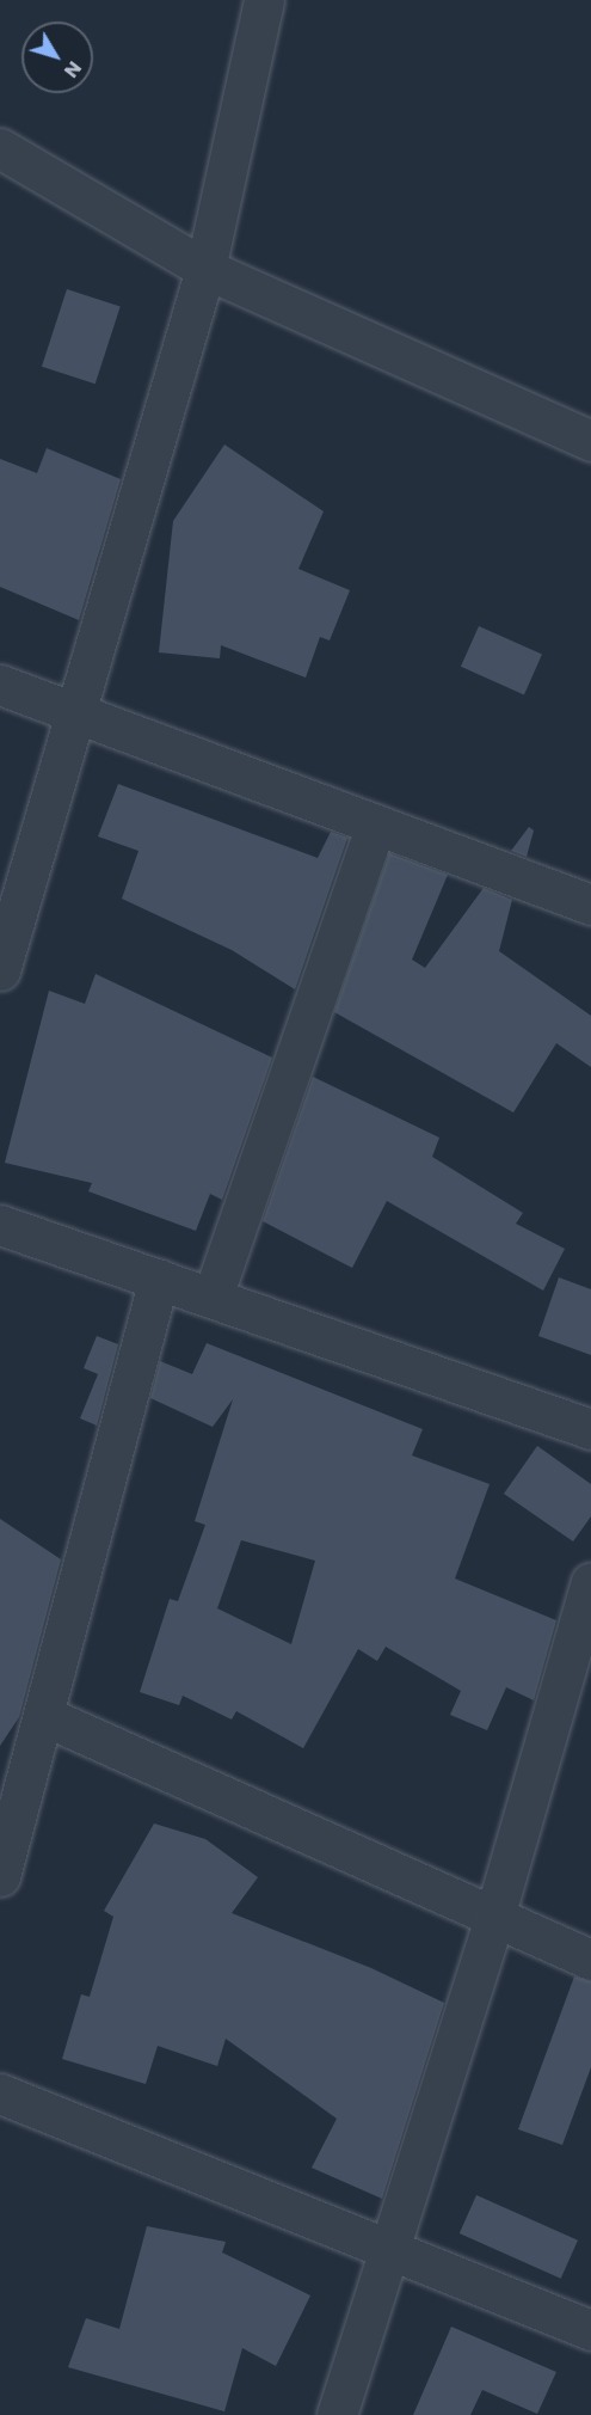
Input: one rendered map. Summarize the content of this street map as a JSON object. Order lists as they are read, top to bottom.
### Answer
{
  "north": "bottom right"
}
